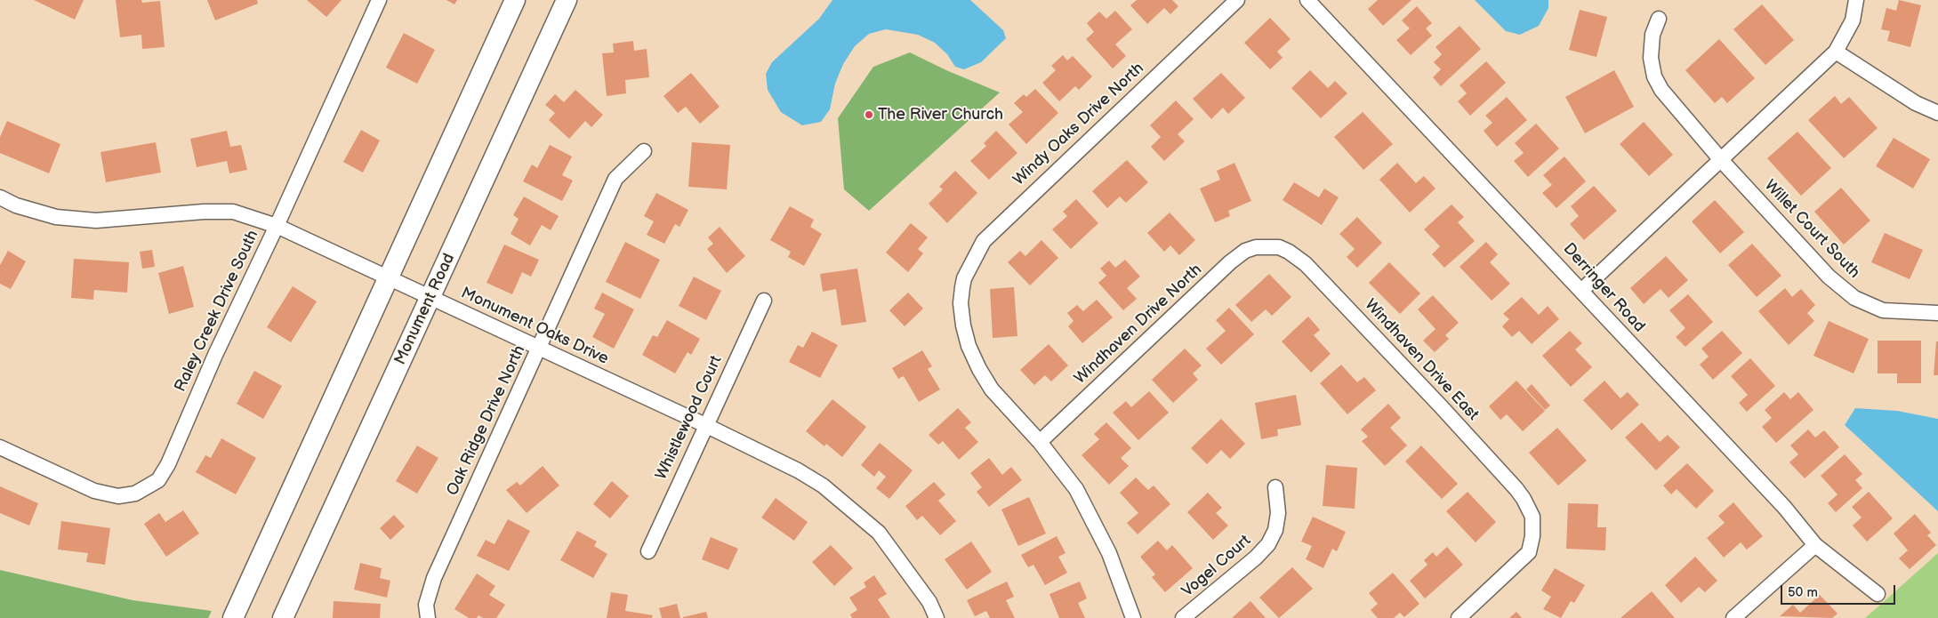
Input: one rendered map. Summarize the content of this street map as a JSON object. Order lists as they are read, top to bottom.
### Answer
{
  "streets": {
    "main road": ["Monument Road"],
    "street": [
      "Windy Oaks Drive North",
      "Willet Court South",
      "Derringer Road",
      "Raley Creek Drive South",
      "Windhaven Drive North",
      "Monument Oaks Drive",
      "Windhaven Drive East",
      "Whistlewood Court",
      "Oak Ridge Drive North",
      "Vogel Court"
    ]
  },
  "crossings": [
    ["Windy Oaks Drive North", "Windhaven Drive North"],
    ["Monument Road", "Monument Oaks Drive"],
    ["Raley Creek Drive South", "Monument Oaks Drive"],
    ["Windhaven Drive North", "Windhaven Drive East"],
    ["Monument Oaks Drive", "Whistlewood Court"],
    ["Monument Oaks Drive", "Oak Ridge Drive North"]
  ],
  "places": ["The River Church"],
  "scale_bar": "50 m"
}
